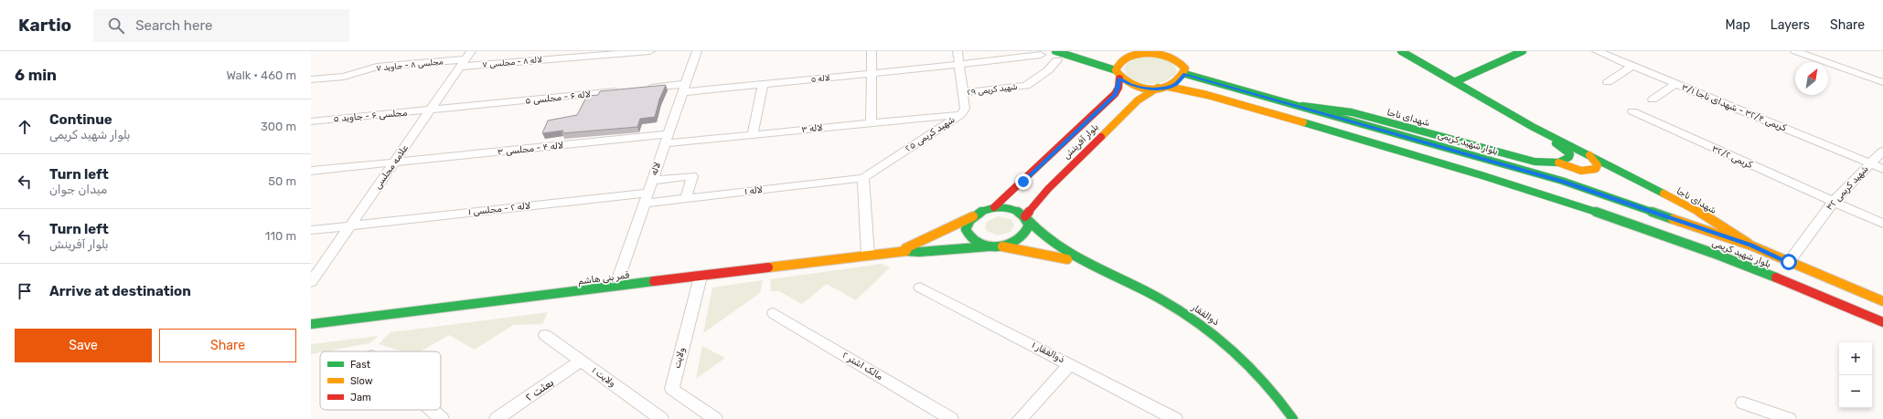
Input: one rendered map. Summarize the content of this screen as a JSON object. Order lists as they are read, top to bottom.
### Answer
{
  "streets": {
    "main road": [
      "شهدای ناجا",
      "بلوار آفرینش",
      "بلوار شهید کریمی",
      "قمر بنی هاشم",
      "ذوالفقار"
    ],
    "street": [
      "لاله ۸ - مجلسی ۷",
      "مجلسی ۸ - جاوید ۷",
      "لاله ۵",
      "شهید کریمی ۲۹",
      "لاله ۶ - مجلسی ۵",
      "کریمی ۳۲/۴ - شهدای ناجا ۳/۱",
      "مجلسی ۶ - جاوید ۵",
      "لاله ۳",
      "شهید کریمی ۲۵",
      "لاله ۴ - مجلسی ۳",
      "کریمی ۳۲/۲",
      "علامه مجلسی",
      "لاله",
      "شهید کریمی ۳۲",
      "لاله ۱",
      "لاله ۲ - مجلسی ۱",
      "ذوالفقار ۱",
      "ولایت",
      "مالک اشتر ۲",
      "ولایت ۱",
      "بعثت ۲"
    ]
  },
  "crossings": [
    ["لاله ۸ - مجلسی ۷", "مجلسی ۸ - جاوید ۷"],
    ["لاله ۸ - مجلسی ۷", "علامه مجلسی"],
    ["مجلسی ۸ - جاوید ۷", "علامه مجلسی"],
    ["لاله ۵", "شهید کریمی ۲۵"],
    ["لاله ۵", "لاله"],
    ["شهید کریمی ۲۹", "شهید کریمی ۲۵"],
    ["لاله ۶ - مجلسی ۵", "مجلسی ۶ - جاوید ۵"],
    ["لاله ۶ - مجلسی ۵", "علامه مجلسی"],
    ["کریمی ۳۲/۴ - شهدای ناجا ۳/۱", "شهید کریمی ۳۲"],
    ["مجلسی ۶ - جاوید ۵", "علامه مجلسی"],
    ["شهدای ناجا", "بلوار شهید کریمی"],
    ["لاله ۳", "شهید کریمی ۲۵"],
    ["لاله ۳", "لاله ۴ - مجلسی ۳"],
    ["لاله ۳", "لاله"],
    ["شهید کریمی ۲۵", "لاله ۱"],
    ["بلوار آفرینش", "بلوار شهید کریمی"],
    ["بلوار شهید کریمی", "شهید کریمی ۳۲"],
    ["لاله ۴ - مجلسی ۳", "علامه مجلسی"],
    ["لاله ۴ - مجلسی ۳", "لاله"],
    ["کریمی ۳۲/۲", "شهید کریمی ۳۲"],
    ["علامه مجلسی", "لاله ۲ - مجلسی ۱"],
    ["لاله", "لاله ۱"],
    ["لاله", "لاله ۲ - مجلسی ۱"],
    ["لاله", "قمر بنی هاشم"],
    ["لاله ۱", "لاله ۲ - مجلسی ۱"],
    ["قمر بنی هاشم", "ولایت"],
    ["ولایت ۱", "بعثت ۲"]
  ],
  "legend": ["Fast", "Slow", "Jam"],
  "north": "top right",
  "page": {
    "header": "Kartio",
    "search": "Search here",
    "nav": ["Map", "Layers", "Share"],
    "heading": ["6 min", "Walk · 460 m"],
    "list": [
      ["Continue", "بلوار شهید کریمی", "300 m"],
      ["Turn left", "میدان جوان", "50 m"],
      ["Turn left", "بلوار آفرینش", "110 m"],
      "Arrive at destination"
    ],
    "buttons": ["Save", "Share"],
    "map_buttons": ["+", "−"]
  }
}
